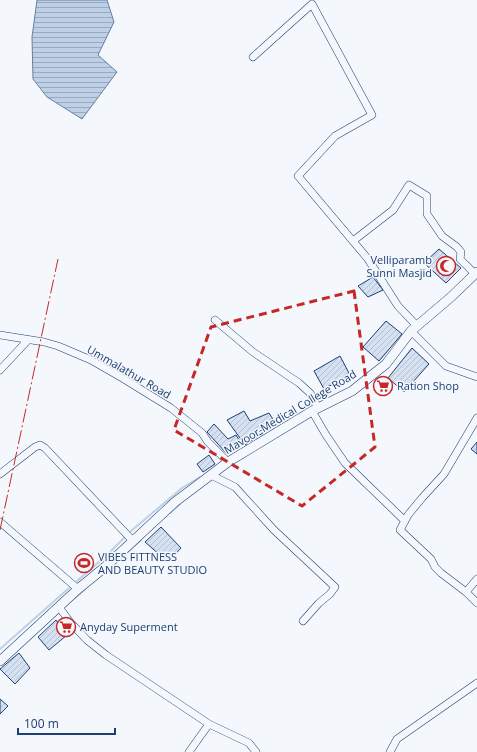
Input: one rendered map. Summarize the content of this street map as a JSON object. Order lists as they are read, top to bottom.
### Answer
{
  "streets": {
    "main road": ["Mavoor-Medical College Road"],
    "street": ["Ummalathur Road"]
  },
  "crossings": [
    ["Ummalathur Road", "Mavoor-Medical College Road"]
  ],
  "places": {
    "mosque": ["Velliparamb Sunni Masjid"],
    "supermarket": ["Ration Shop", "Anyday Superment"],
    "sports": ["VIBES FITTNESS AND BEAUTY STUDIO"]
  },
  "scale_bar": "100 m"
}
